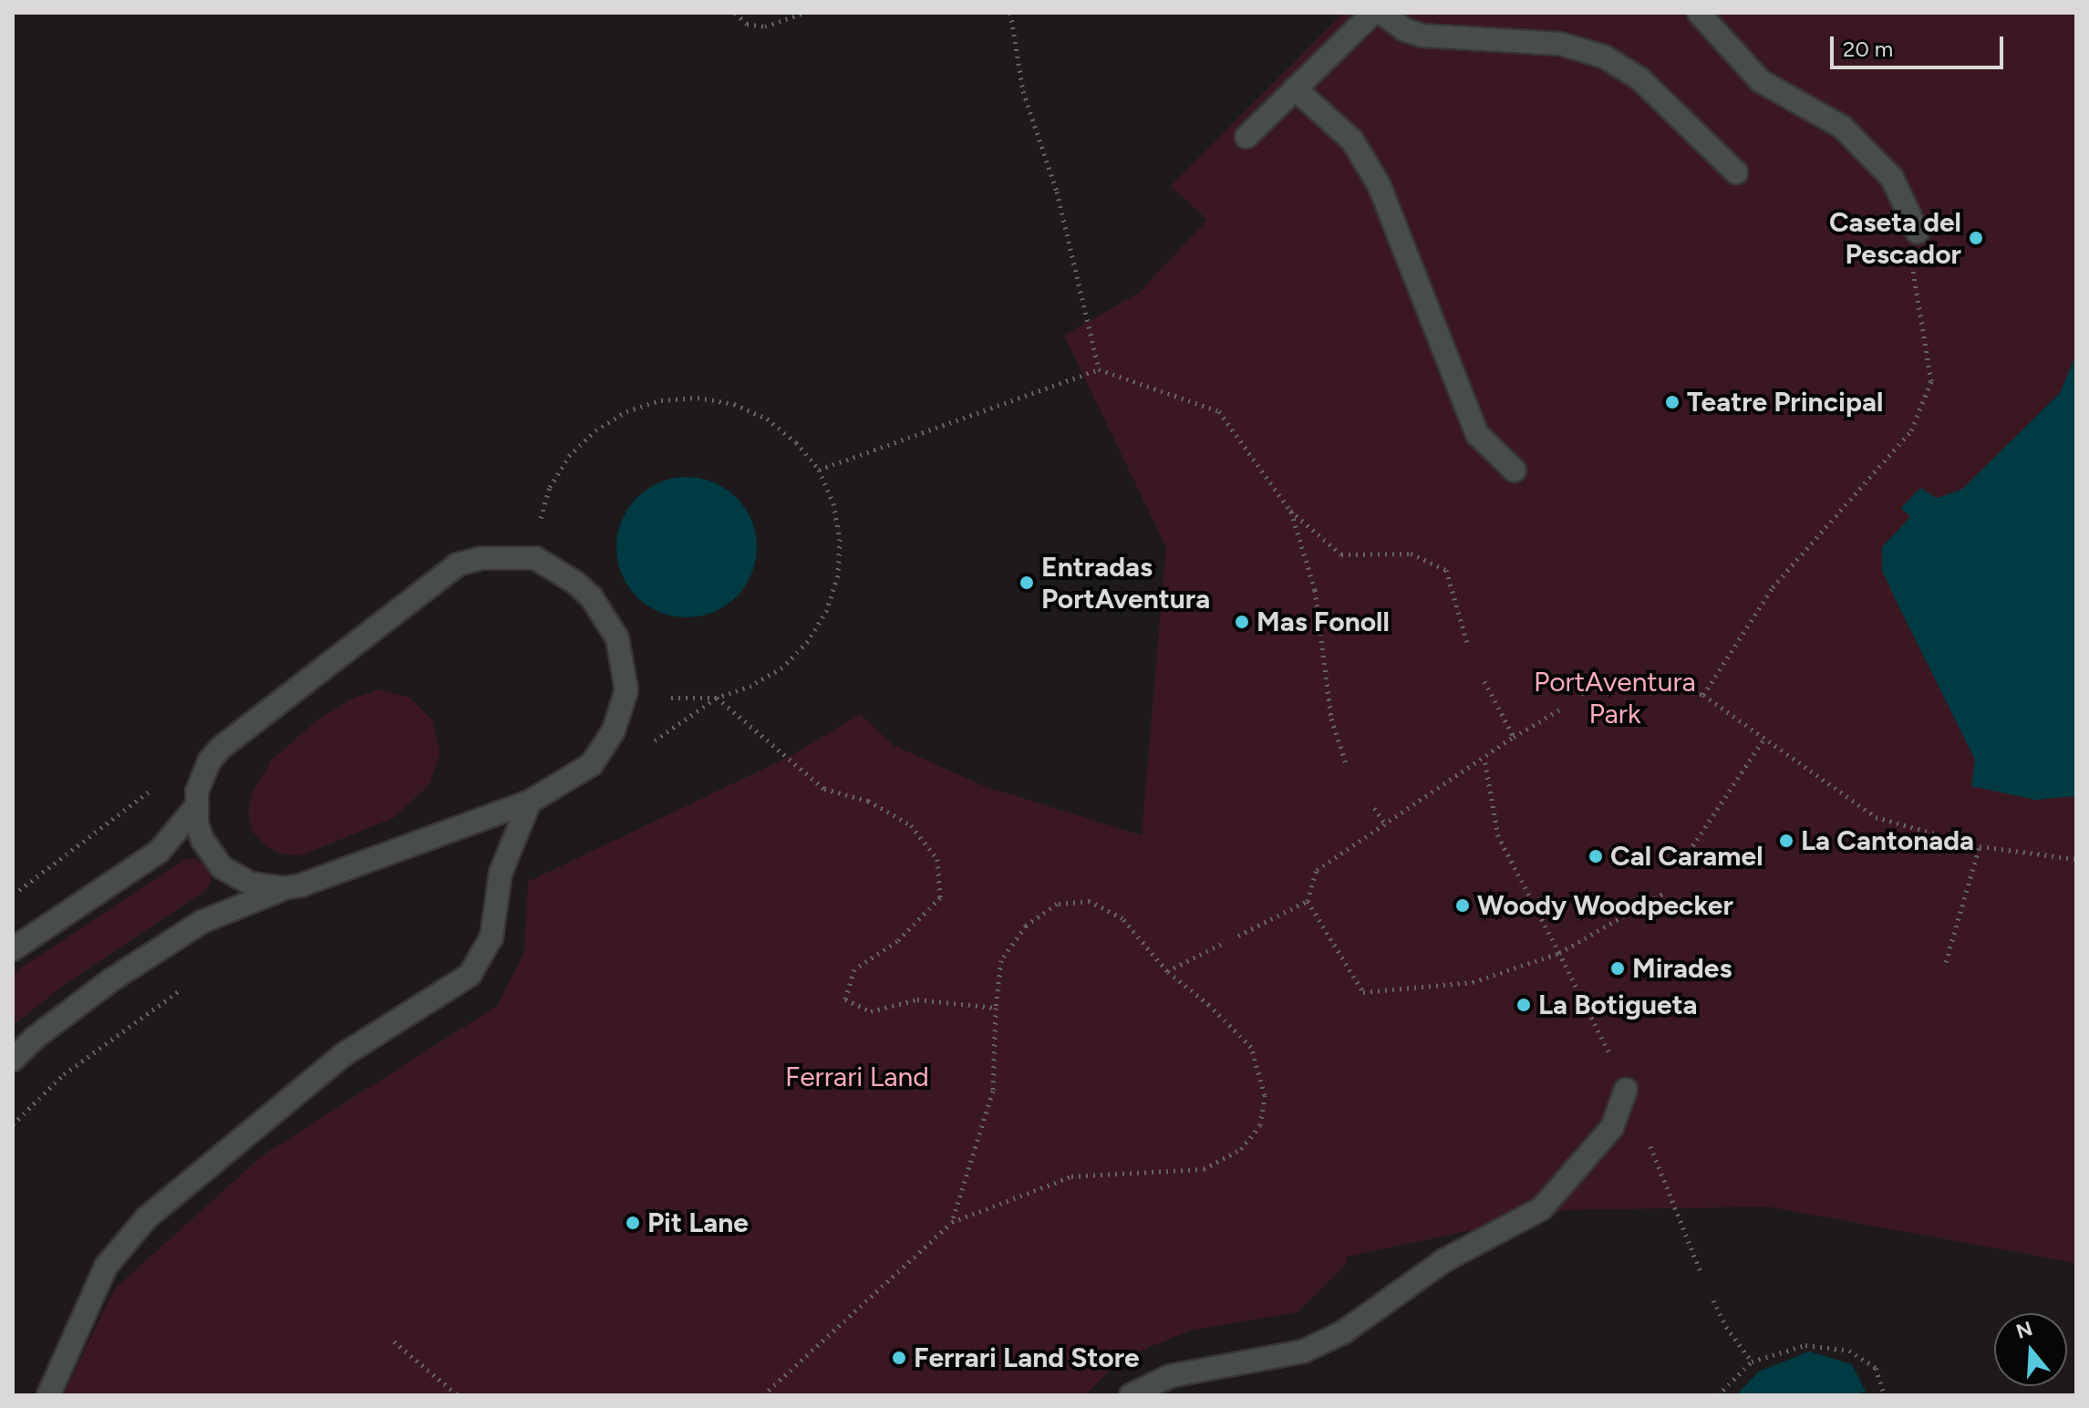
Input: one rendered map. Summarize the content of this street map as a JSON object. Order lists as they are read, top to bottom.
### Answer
{
  "parks": ["PortAventura Park", "Ferrari Land"],
  "places": [
    "Caseta del Pescador",
    "Teatre Principal",
    "Entradas PortAventura",
    "Mas Fonoll",
    "La Cantonada",
    "Cal Caramel",
    "Woody Woodpecker",
    "Mirades",
    "La Botigueta",
    "Pit Lane",
    "Ferrari Land Store"
  ],
  "scale_bar": "20 m",
  "north": "top"
}
